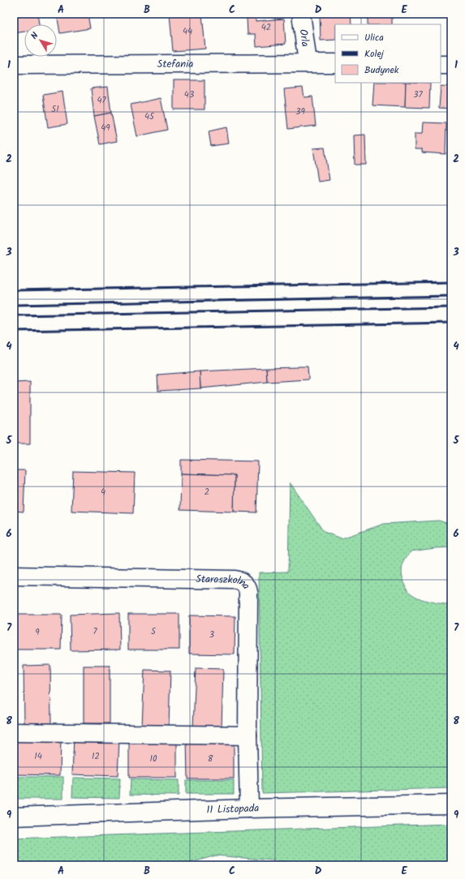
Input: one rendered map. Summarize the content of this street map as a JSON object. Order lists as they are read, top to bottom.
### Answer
{
  "streets": {
    "street": [
      "Orla",
      "Stefania",
      "Staroszkolna",
      "11 Listopada"
    ]
  },
  "crossings": [
    ["Orla", "Stefania"],
    ["Staroszkolna", "11 Listopada"]
  ],
  "house_numbers": [
    "42",
    "44",
    "43",
    "37",
    "47",
    "51",
    "39",
    "45",
    "49",
    "4",
    "2",
    "7",
    "5",
    "9",
    "3",
    "14",
    "12",
    "10",
    "8"
  ],
  "legend": ["Ulica", "Kolej", "Budynek"],
  "north": "top left",
  "grid": {
    "columns": [
      "A",
      "B",
      "C",
      "D",
      "E"
    ],
    "rows": [
      "1",
      "2",
      "3",
      "4",
      "5",
      "6",
      "7",
      "8",
      "9"
    ]
  }
}
